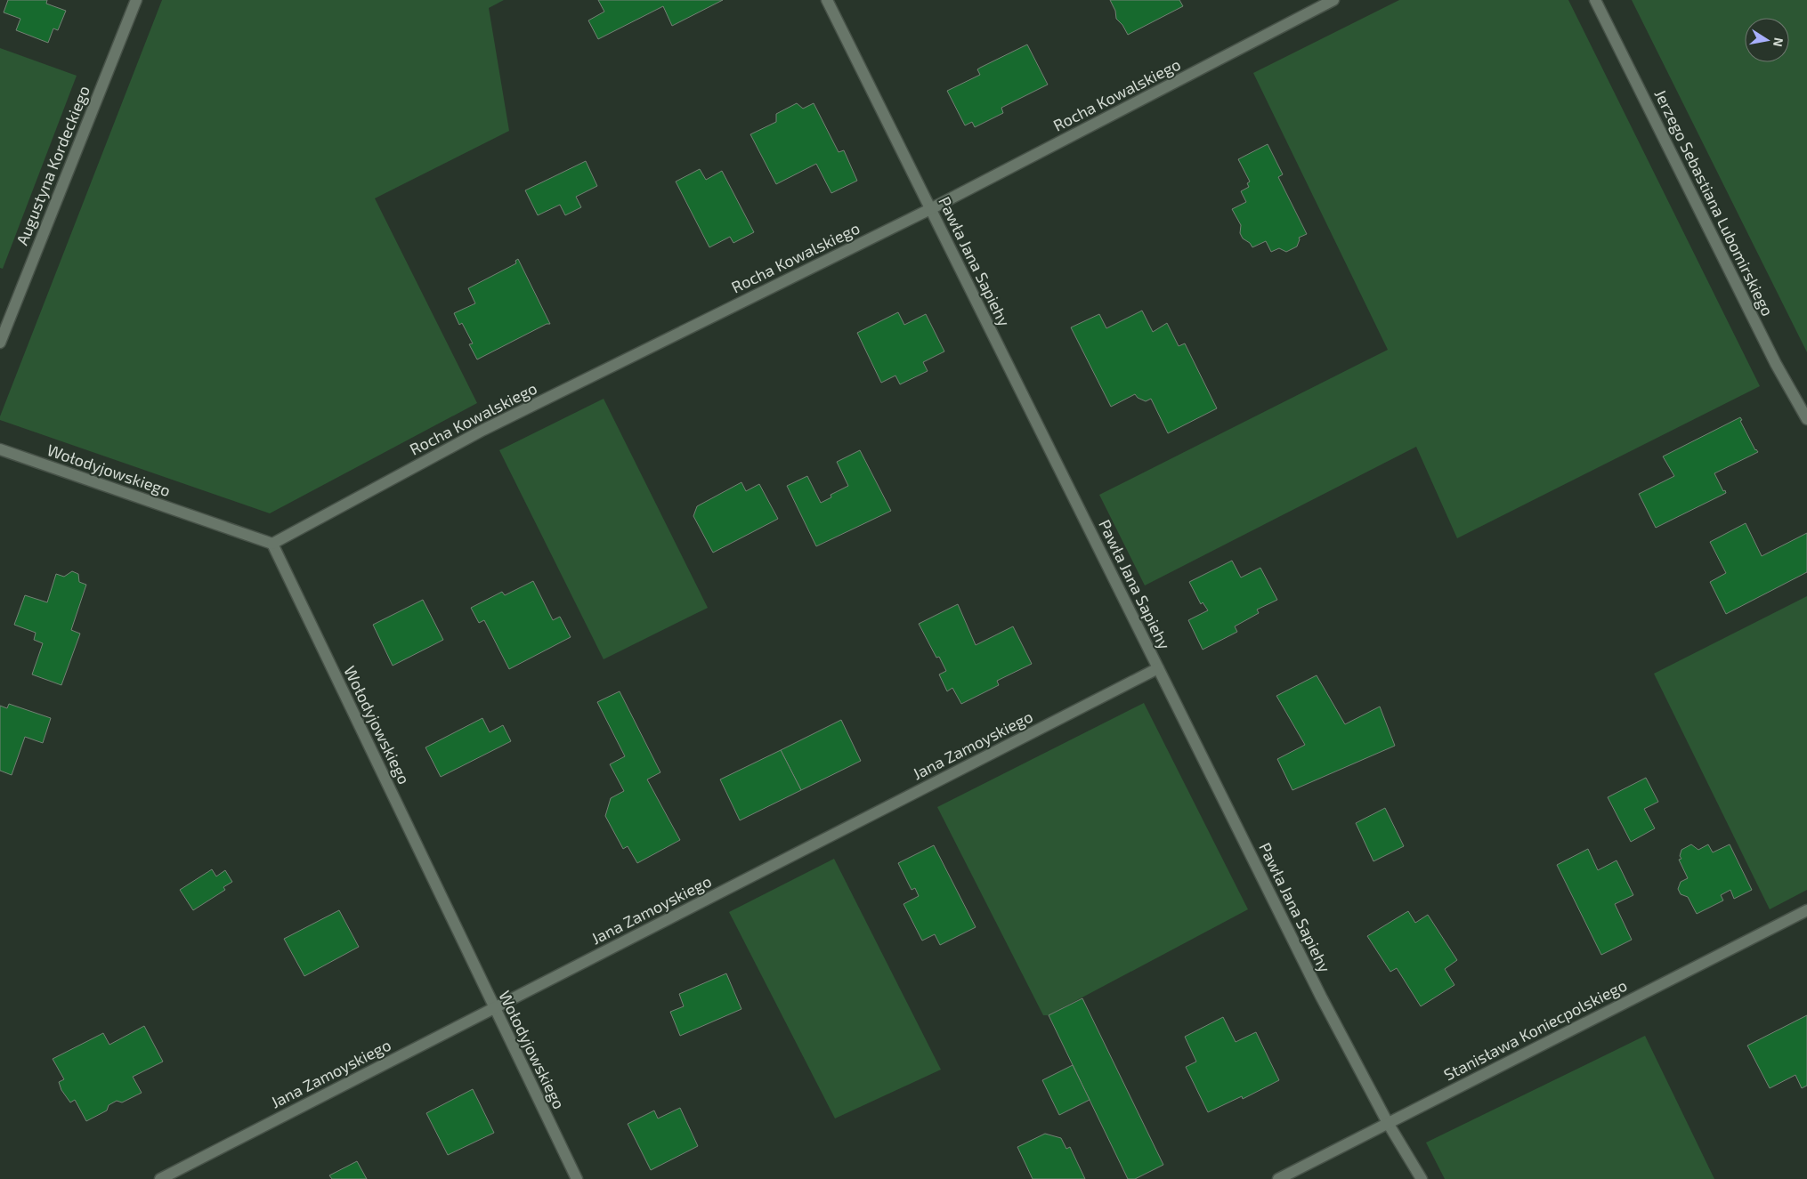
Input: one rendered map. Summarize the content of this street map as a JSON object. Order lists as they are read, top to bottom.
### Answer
{
  "streets": {
    "street": [
      "Rocha Kowalskiego",
      "Augustyna Kordeckiego",
      "Jerzego Sebastiana Lubomirskiego",
      "Pawła Jana Sapiehy",
      "Wołodyjowskiego",
      "Jana Zamoyskiego",
      "Stanisława Koniecpolskiego"
    ]
  },
  "crossings": [
    ["Rocha Kowalskiego", "Pawła Jana Sapiehy"],
    ["Rocha Kowalskiego", "Wołodyjowskiego"],
    ["Pawła Jana Sapiehy", "Jana Zamoyskiego"],
    ["Pawła Jana Sapiehy", "Stanisława Koniecpolskiego"],
    ["Wołodyjowskiego", "Jana Zamoyskiego"]
  ],
  "north": "right"
}
